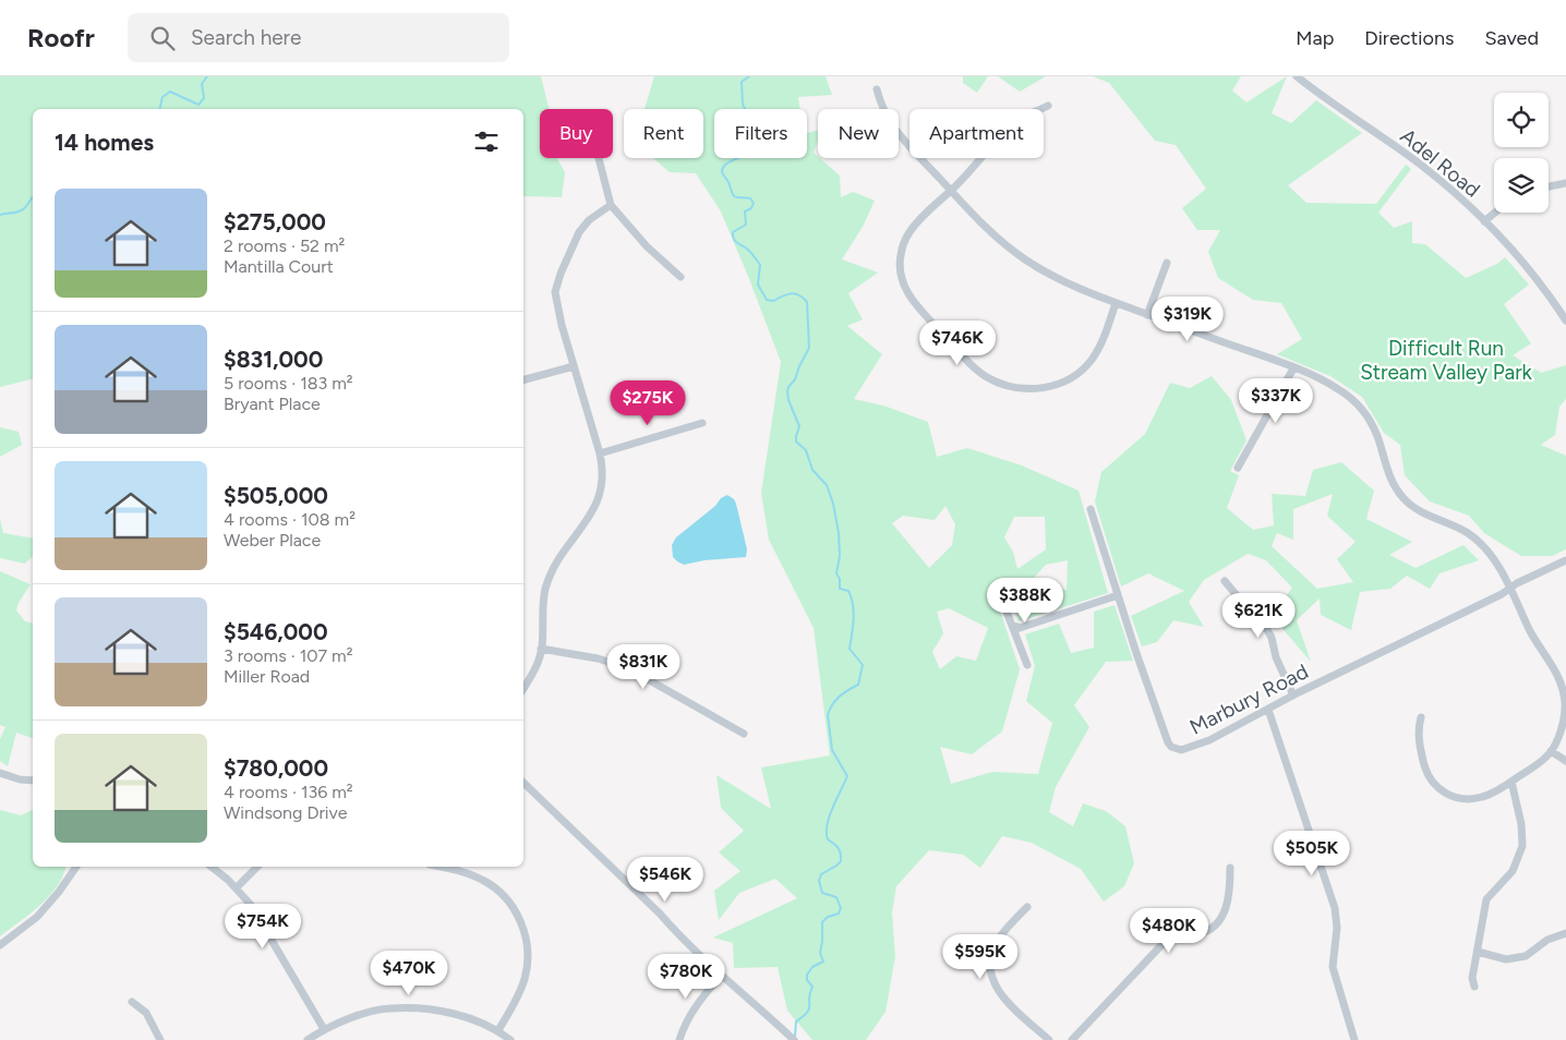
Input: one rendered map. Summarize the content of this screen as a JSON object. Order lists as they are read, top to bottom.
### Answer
{
  "streets": {
    "street": ["Adel Road", "Marbury Road"]
  },
  "parks": ["Difficult Run Stream Valley Park"],
  "page": {
    "header": "Roofr",
    "search": "Search here",
    "nav": ["Map", "Directions", "Saved"],
    "chip": [
      "Buy",
      "Rent",
      "Filters",
      "New",
      "Apartment"
    ],
    "heading": "14 homes",
    "list": [
      {
        "name": "$275,000",
        "note": "2 rooms · 52 m² · Mantilla Court"
      },
      {
        "name": "$831,000",
        "note": "5 rooms · 183 m² · Bryant Place"
      },
      {
        "name": "$505,000",
        "note": "4 rooms · 108 m² · Weber Place"
      },
      {
        "name": "$546,000",
        "note": "3 rooms · 107 m² · Miller Road"
      },
      {
        "name": "$780,000",
        "note": "4 rooms · 136 m² · Windsong Drive"
      }
    ],
    "price": [
      "$319K",
      "$746K",
      "$337K",
      "$275K",
      "$388K",
      "$621K",
      "$831K",
      "$505K",
      "$546K",
      "$754K",
      "$480K",
      "$595K",
      "$470K",
      "$780K"
    ]
  }
}
